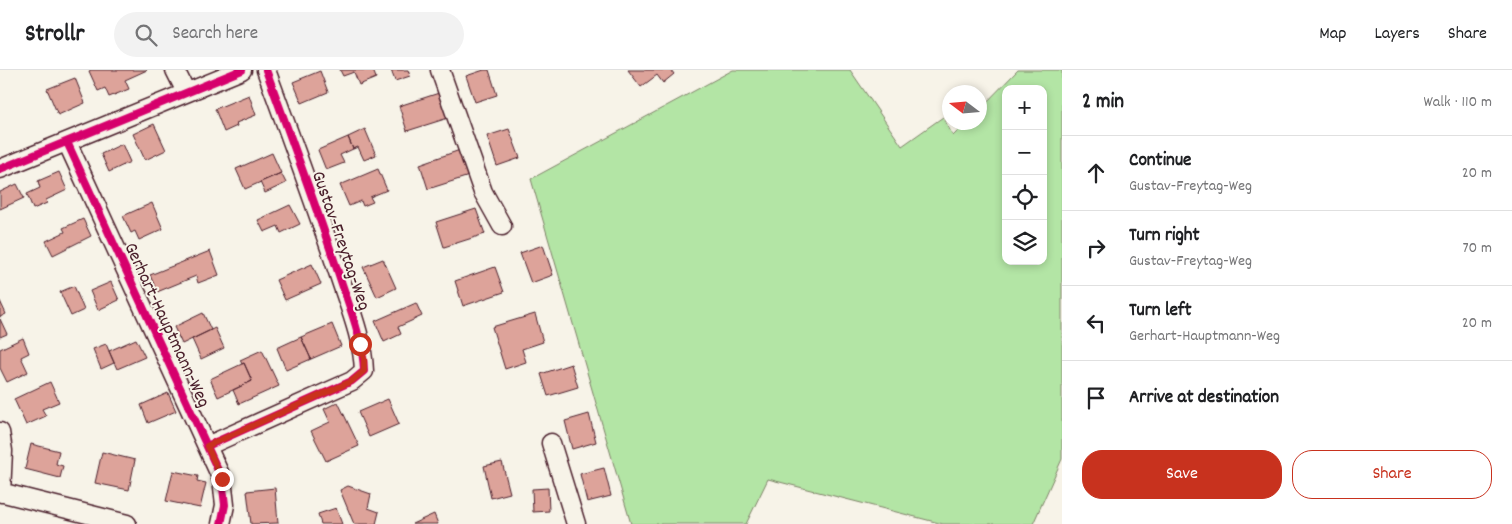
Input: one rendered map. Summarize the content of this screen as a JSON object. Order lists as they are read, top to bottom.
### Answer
{
  "streets": {
    "street": ["Gustav-Freytag-Weg", "Gerhart-Hauptmann-Weg"]
  },
  "crossings": [
    ["Gustav-Freytag-Weg", "Gerhart-Hauptmann-Weg"]
  ],
  "north": "left",
  "page": {
    "header": "Strollr",
    "search": "Search here",
    "nav": ["Map", "Layers", "Share"],
    "heading": ["2 min", "Walk · 110 m"],
    "map_buttons": ["+", "−"],
    "list": [
      ["Continue", "Gustav-Freytag-Weg", "20 m"],
      ["Turn right", "Gustav-Freytag-Weg", "70 m"],
      ["Turn left", "Gerhart-Hauptmann-Weg", "20 m"],
      "Arrive at destination"
    ],
    "buttons": ["Save", "Share"]
  }
}
